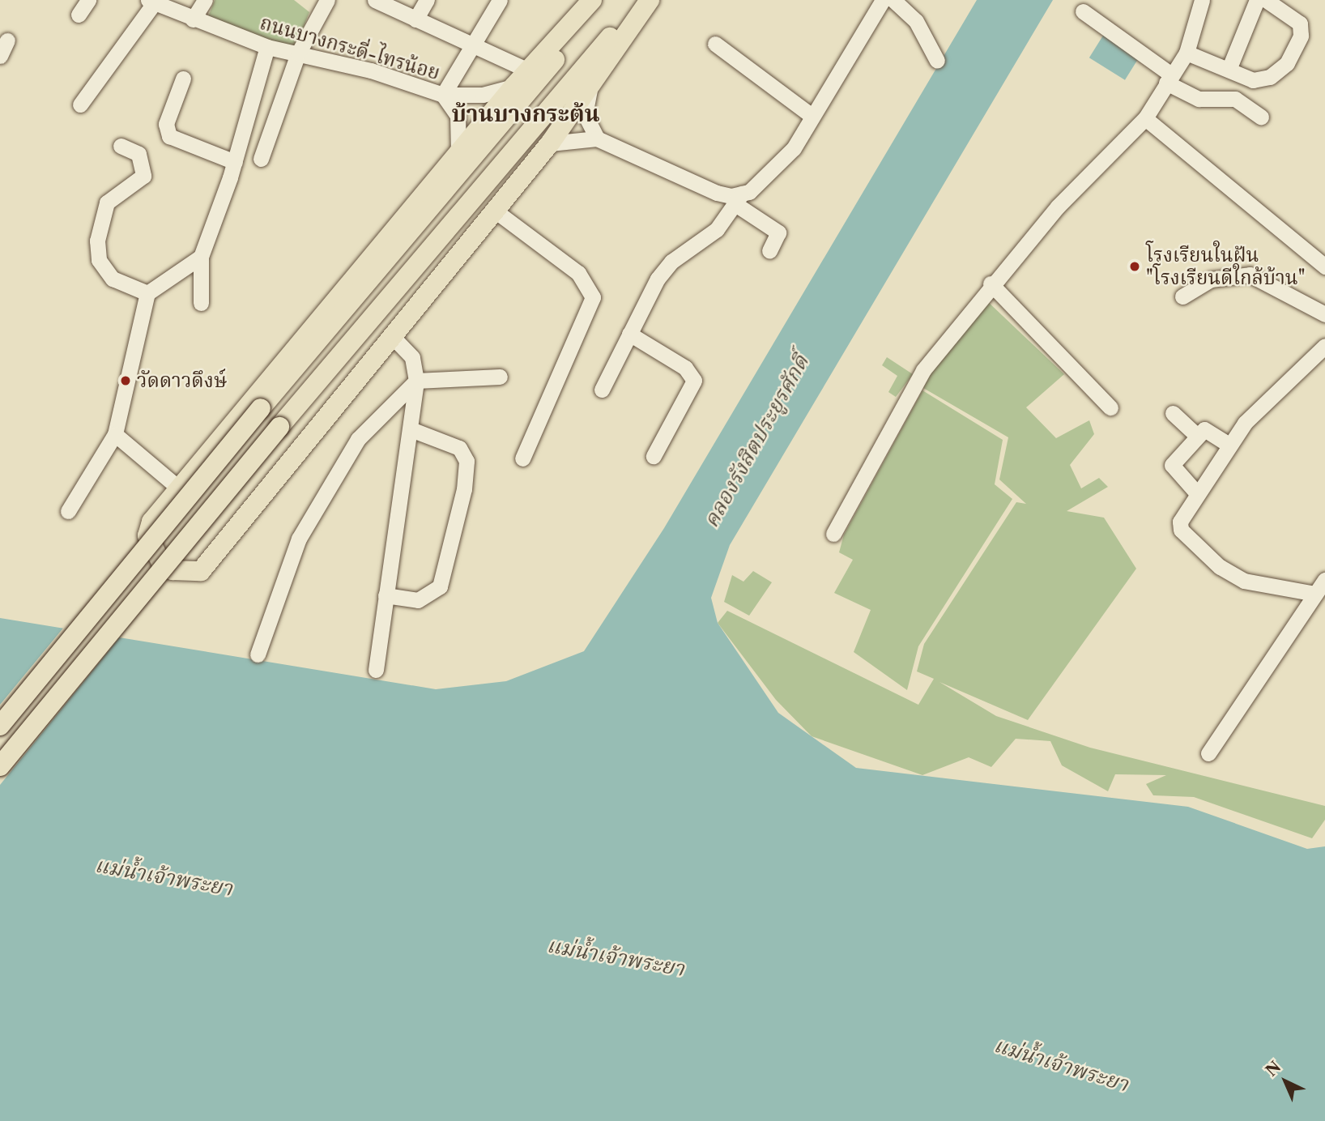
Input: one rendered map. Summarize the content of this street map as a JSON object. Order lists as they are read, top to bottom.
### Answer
{
  "streets": {
    "street": ["ถนนบางกระดี่-ไทรน้อย"]
  },
  "districts": ["บ้านบางกระต้น"],
  "water": ["คลองรังสิตประยูรศักดิ์", "แม่น้ำเจ้าพระยา"],
  "places": ["โรงเรียนในฝัน \"โรงเรียนดีใกล้บ้าน\"", "วัดดาวดึงษ์"],
  "north": "top left"
}
